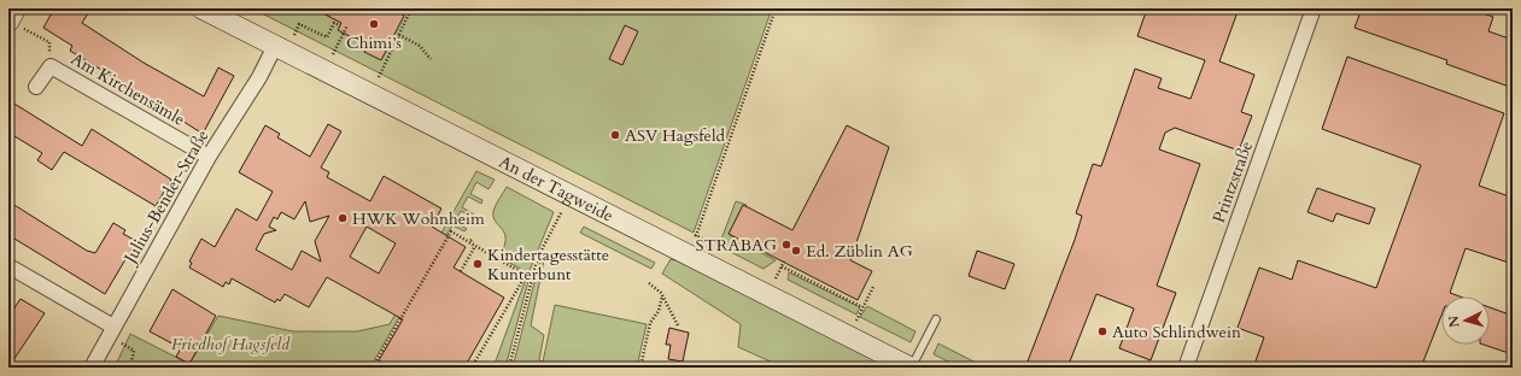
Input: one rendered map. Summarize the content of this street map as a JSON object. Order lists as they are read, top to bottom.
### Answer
{
  "streets": {
    "main road": ["An der Tagweide"],
    "street": ["Am Kirchensämle", "Printzstraße", "Julius-Bender-Straße"]
  },
  "crossings": [
    ["Am Kirchensämle", "Julius-Bender-Straße"],
    ["An der Tagweide", "Julius-Bender-Straße"]
  ],
  "parks": ["Friedhof Hagsfeld"],
  "places": [
    "Chimi’s",
    "ASV Hagsfeld",
    "HWK Wohnheim",
    "STRABAG",
    "Ed. Züblin AG",
    "Kindertagesstätte Kunterbunt",
    "Auto Schlindwein"
  ],
  "north": "left"
}
